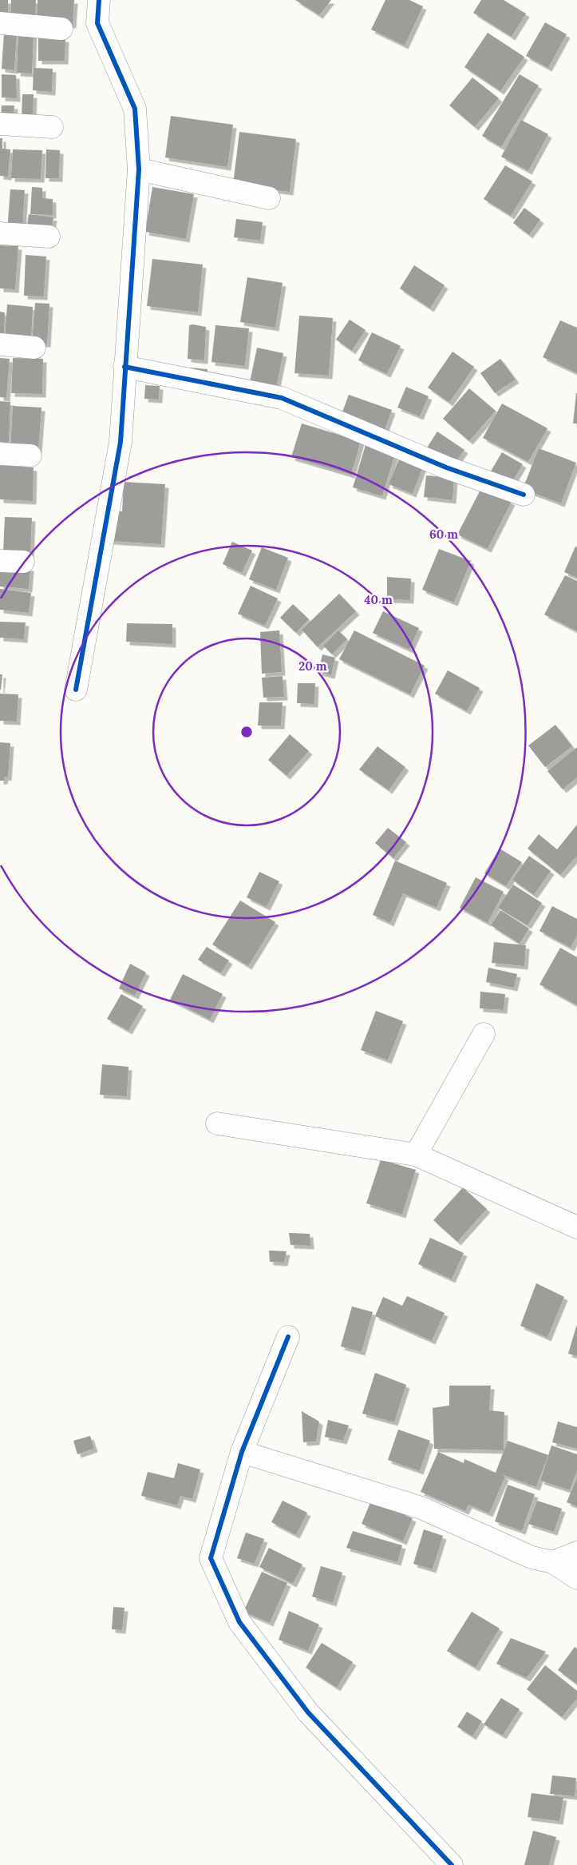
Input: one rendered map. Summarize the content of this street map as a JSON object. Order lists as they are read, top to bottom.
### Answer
{
  "rings": ["60 m", "40 m", "20 m"]
}
